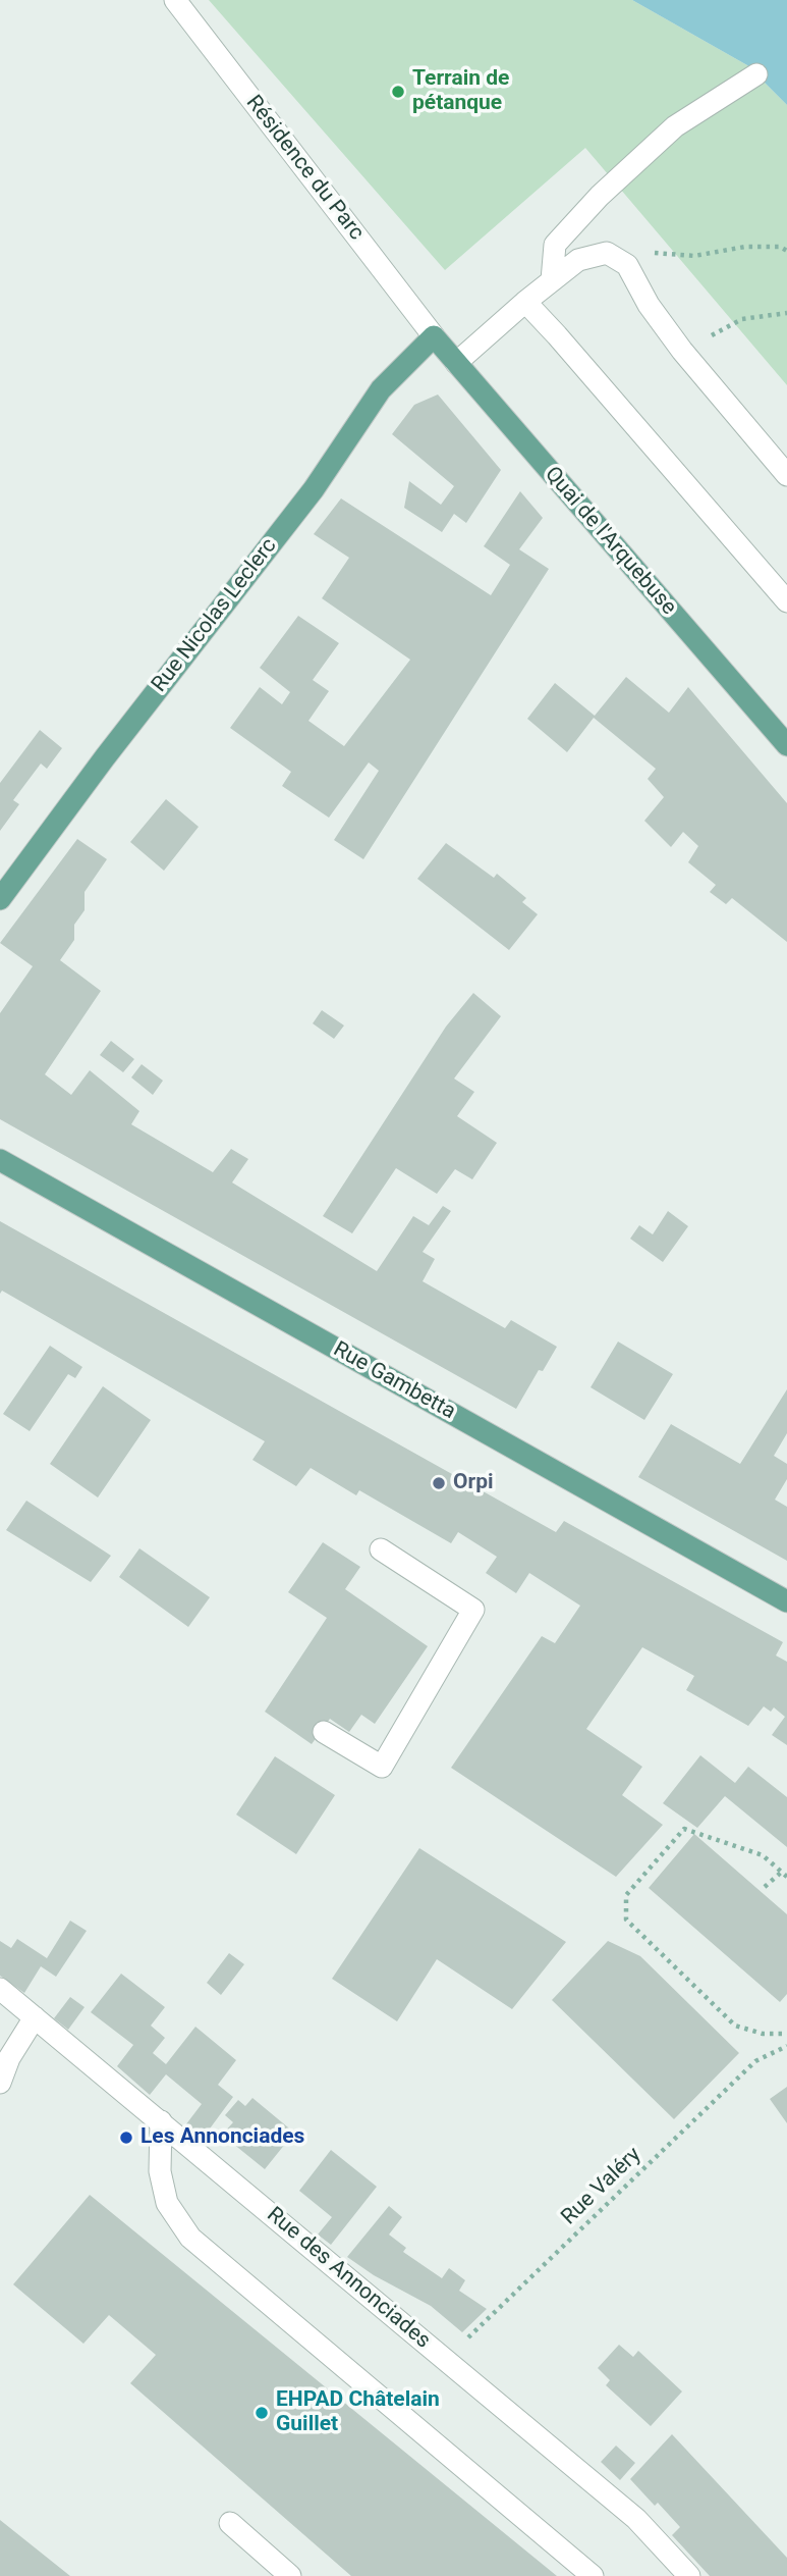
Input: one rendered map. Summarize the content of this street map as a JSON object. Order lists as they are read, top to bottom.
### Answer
{
  "streets": {
    "main road": ["Quai de l'Arquebuse", "Rue Nicolas Leclerc", "Rue Gambetta"],
    "street": ["Résidence du Parc", "Rue des Annonciades"],
    "path": ["Rue Valéry"]
  },
  "crossings": [
    ["Résidence du Parc", "Quai de l'Arquebuse"],
    ["Résidence du Parc", "Rue Nicolas Leclerc"],
    ["Quai de l'Arquebuse", "Rue Nicolas Leclerc"],
    ["Rue Valéry", "Rue des Annonciades"]
  ],
  "places": [
    "Terrain de pétanque",
    "Orpi",
    "Les Annonciades",
    "EHPAD Châtelain Guillet"
  ]
}
